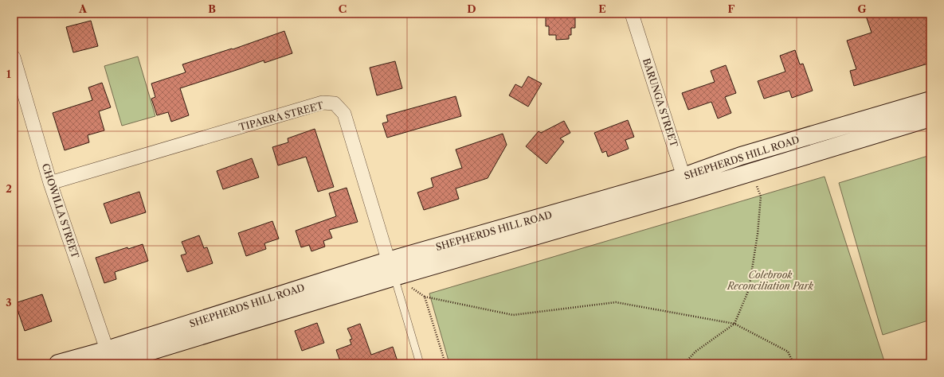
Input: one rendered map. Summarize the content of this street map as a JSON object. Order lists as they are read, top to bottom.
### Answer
{
  "streets": {
    "main road": ["SHEPHERDS HILL ROAD"],
    "street": ["BARUNGA STREET", "TIPARRA STREET", "CHOWILLA STREET"]
  },
  "crossings": [
    ["BARUNGA STREET", "SHEPHERDS HILL ROAD"],
    ["TIPARRA STREET", "SHEPHERDS HILL ROAD"],
    ["TIPARRA STREET", "CHOWILLA STREET"],
    ["SHEPHERDS HILL ROAD", "CHOWILLA STREET"]
  ],
  "parks": ["Colebrook Reconciliation Park"],
  "grid": {
    "columns": [
      "A",
      "B",
      "C",
      "D",
      "E",
      "F",
      "G"
    ],
    "rows": ["1", "2", "3"]
  }
}
